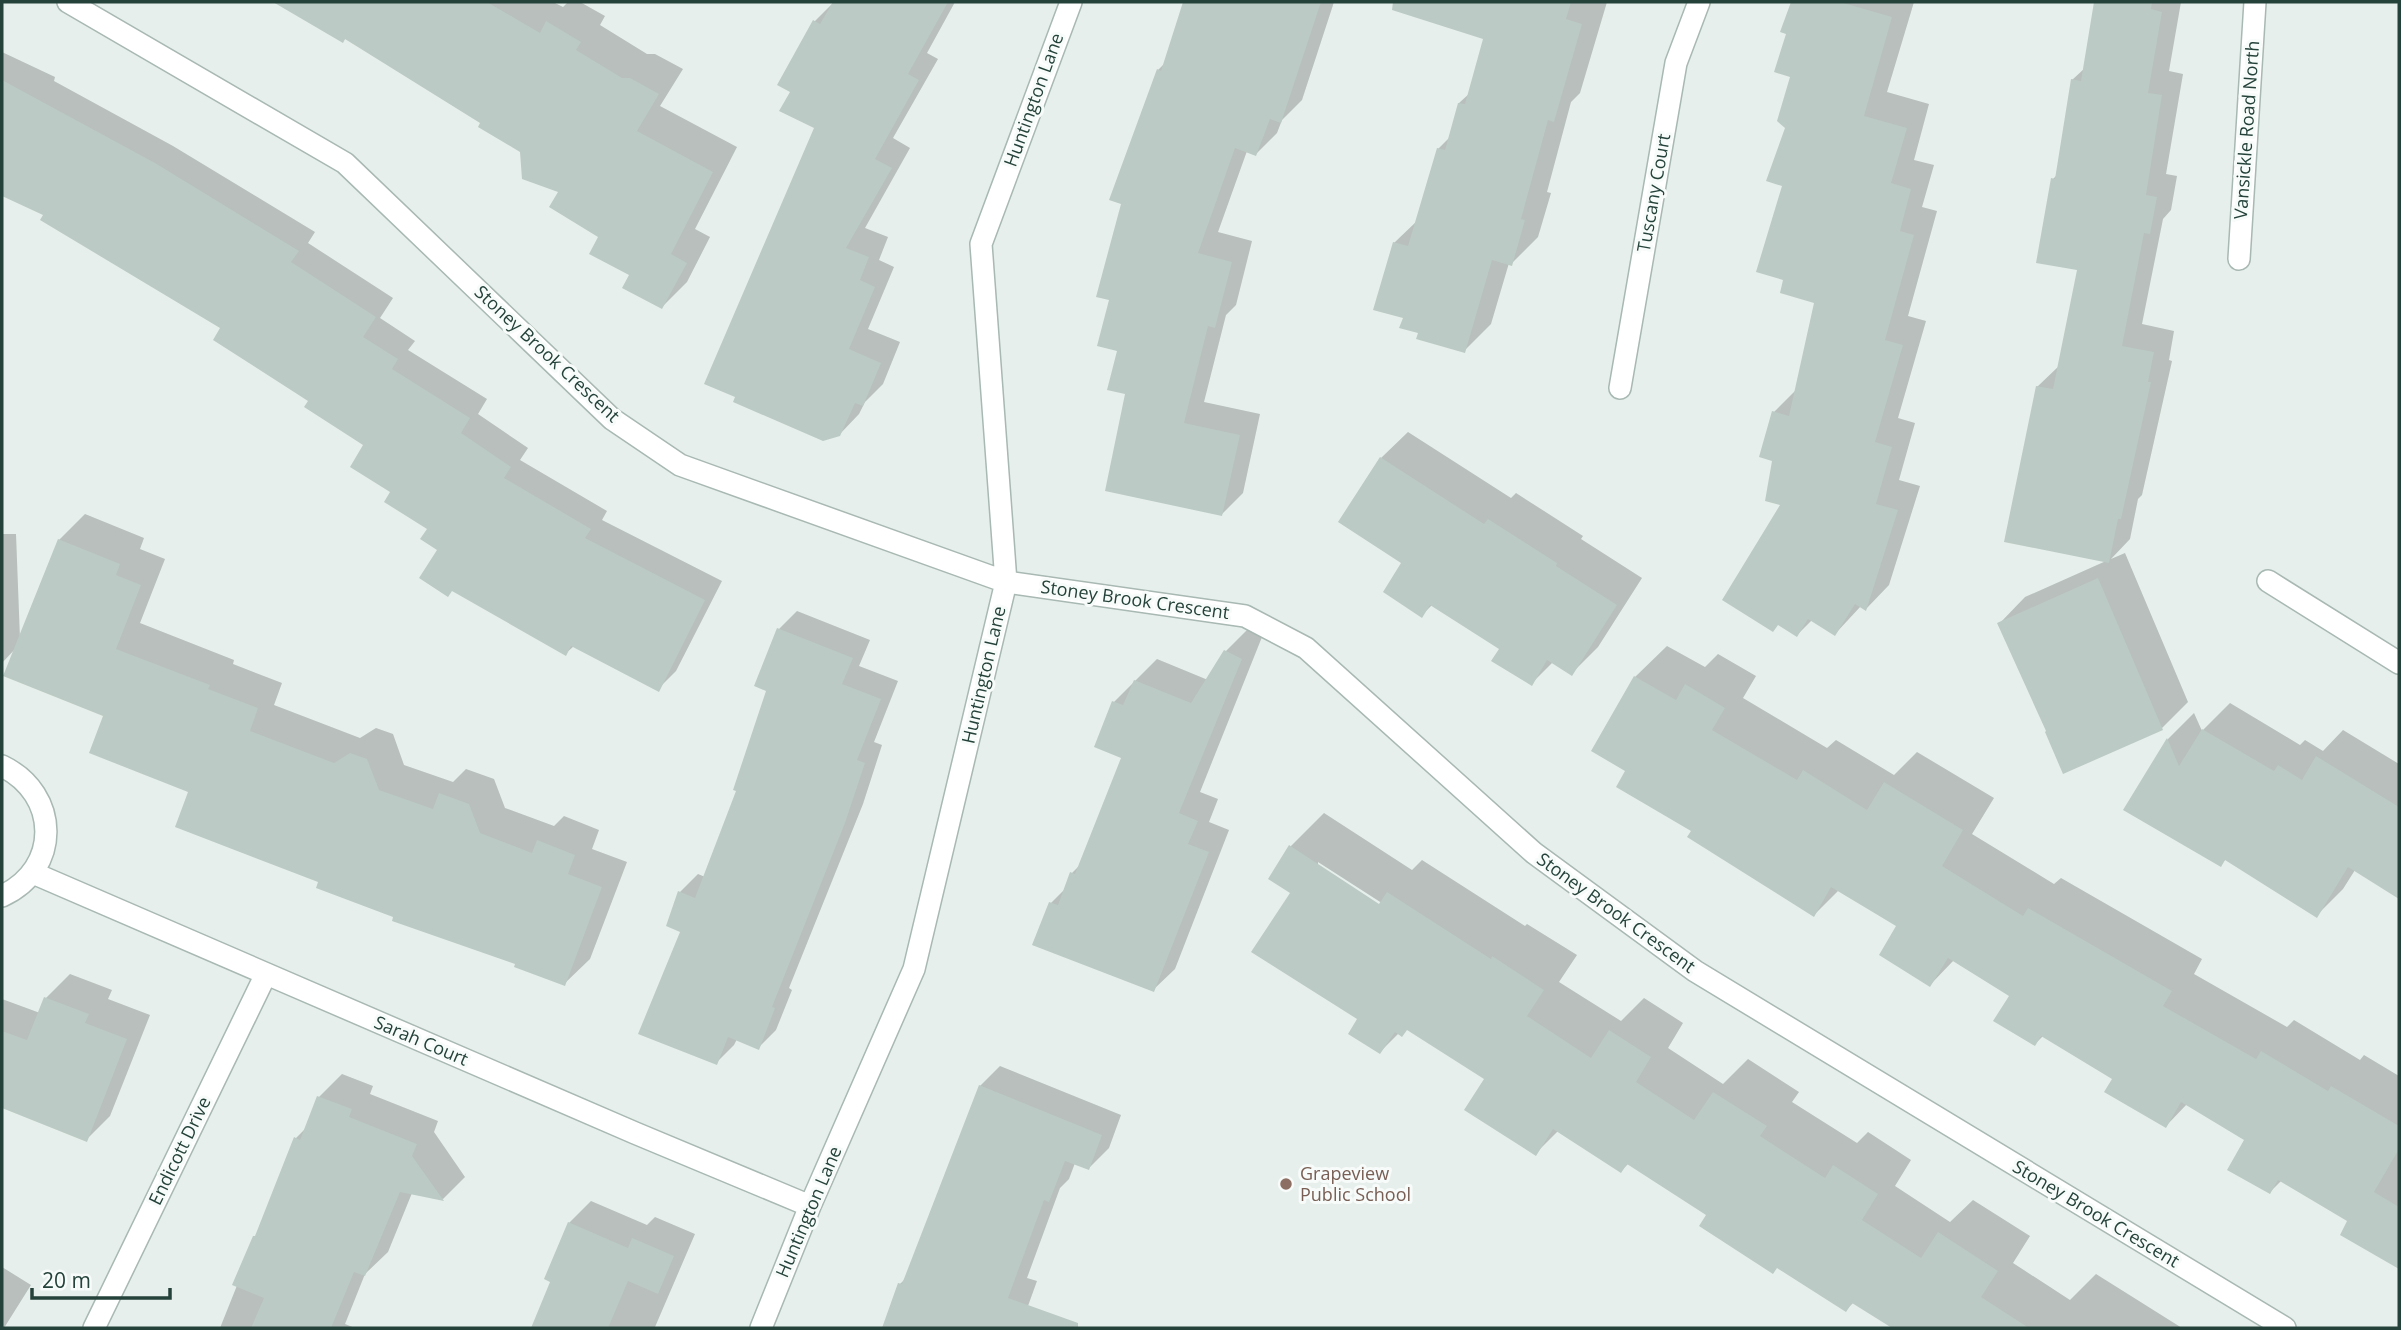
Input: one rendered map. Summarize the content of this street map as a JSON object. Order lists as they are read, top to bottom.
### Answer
{
  "streets": {
    "street": [
      "Huntington Lane",
      "Vansickle Road North",
      "Tuscany Court",
      "Stoney Brook Crescent",
      "Sarah Court",
      "Endicott Drive"
    ]
  },
  "crossings": [
    ["Huntington Lane", "Stoney Brook Crescent"],
    ["Huntington Lane", "Sarah Court"],
    ["Sarah Court", "Endicott Drive"]
  ],
  "places": ["Grapeview Public School"],
  "scale_bar": "20 m"
}
